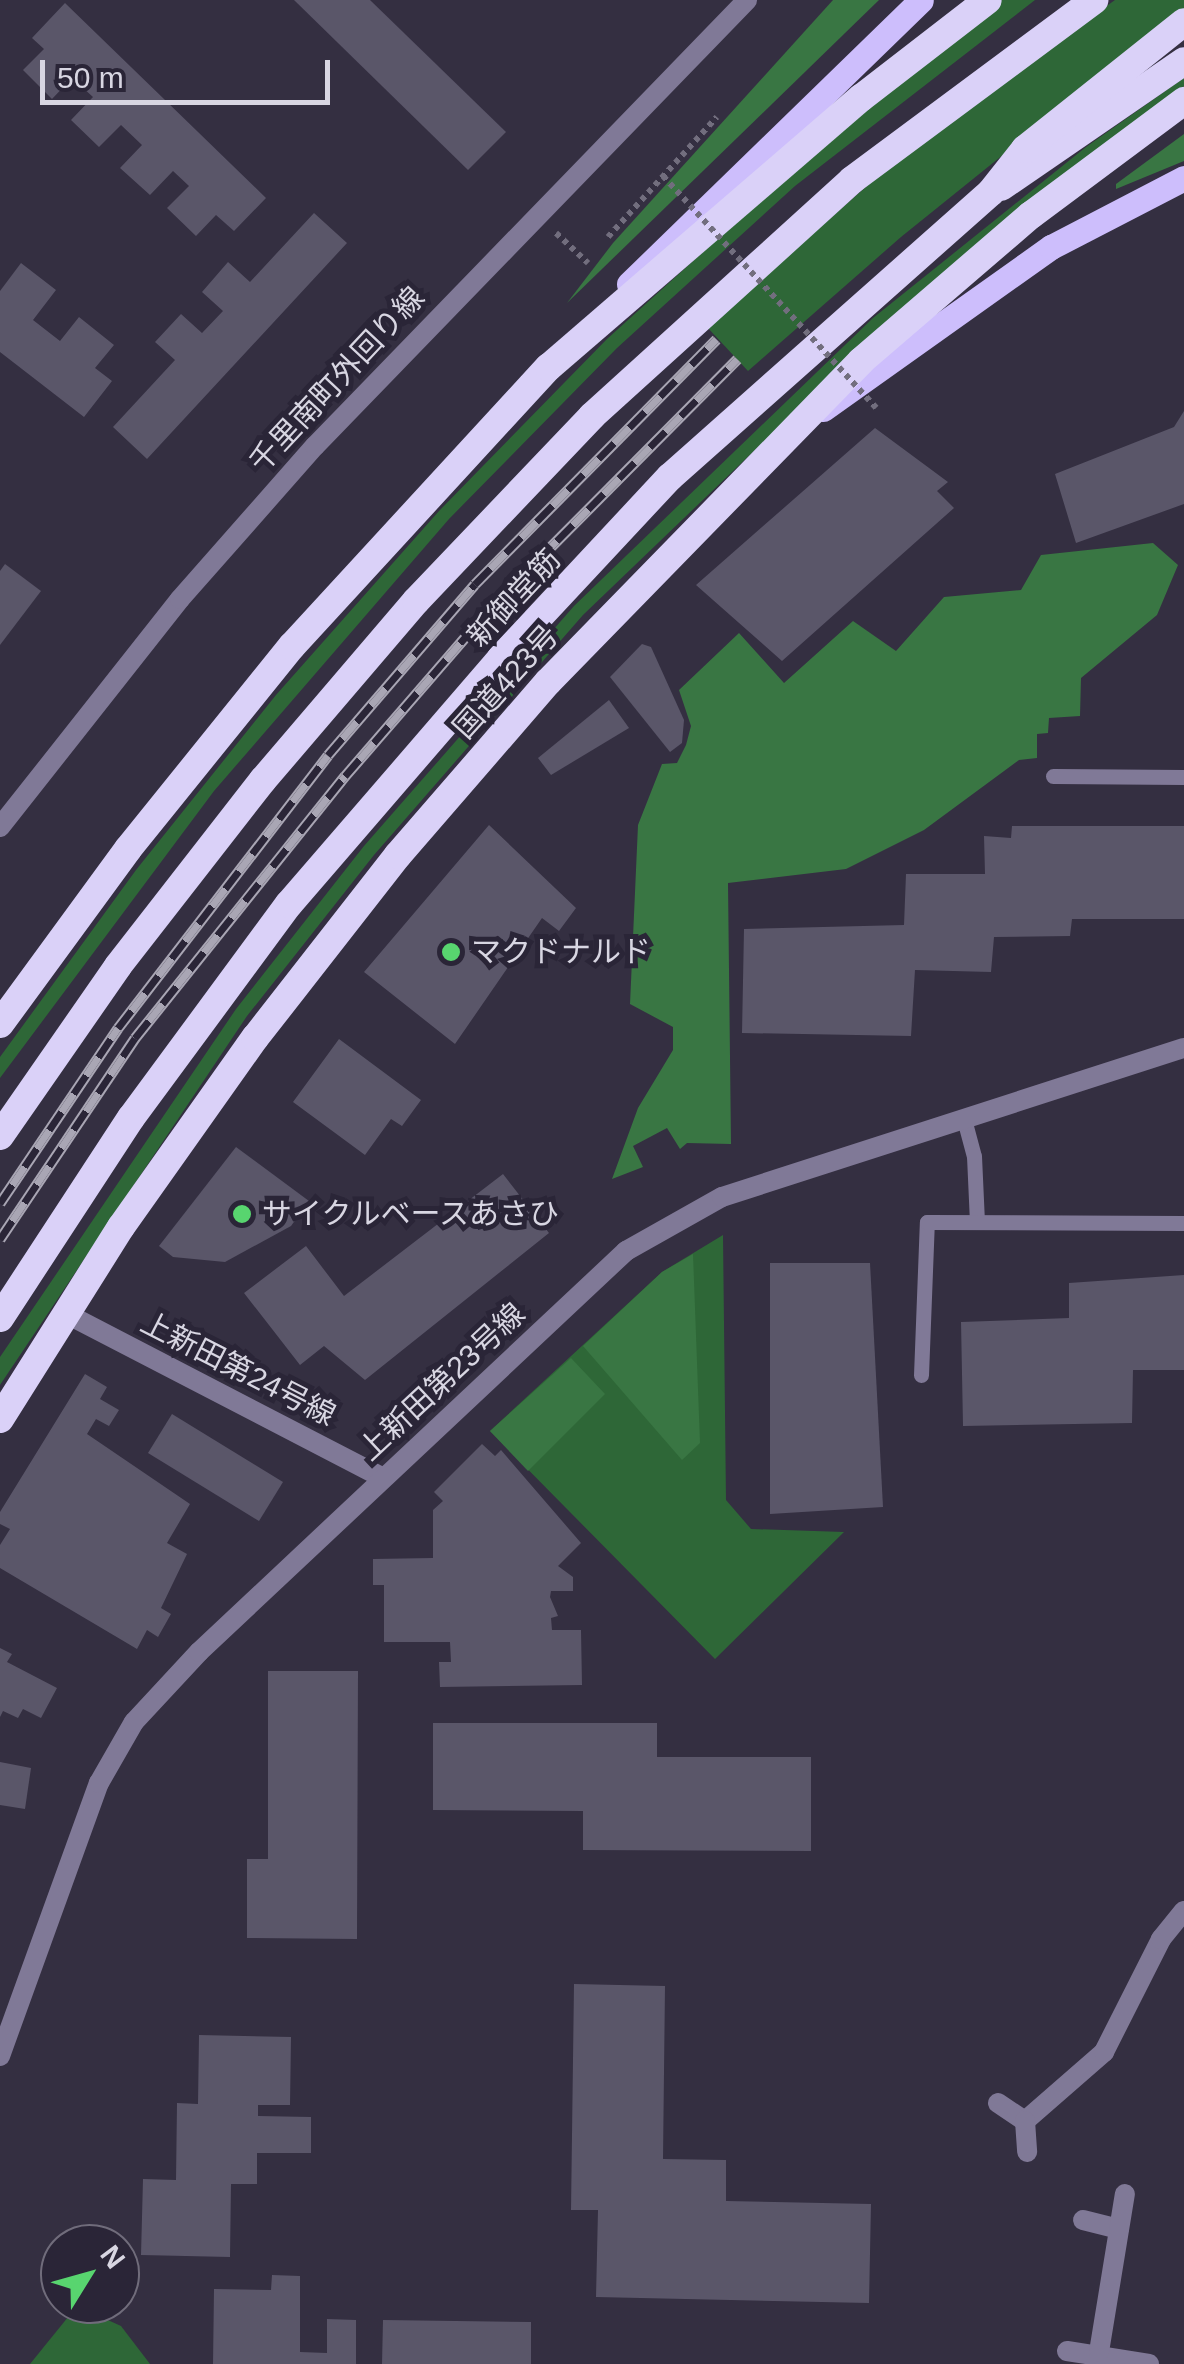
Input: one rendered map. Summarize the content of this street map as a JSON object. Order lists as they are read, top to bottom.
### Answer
{
  "streets": {
    "highway": ["新御堂筋", "国道423号"],
    "street": ["千里南町外回り線", "上新田第24号線", "上新田第23号線"]
  },
  "crossings": [
    ["国道423号", "上新田第24号線"],
    ["上新田第24号線", "上新田第23号線"]
  ],
  "places": ["マクドナルド", "サイクルベースあさひ"],
  "scale_bar": "50 m",
  "north": "top right"
}
